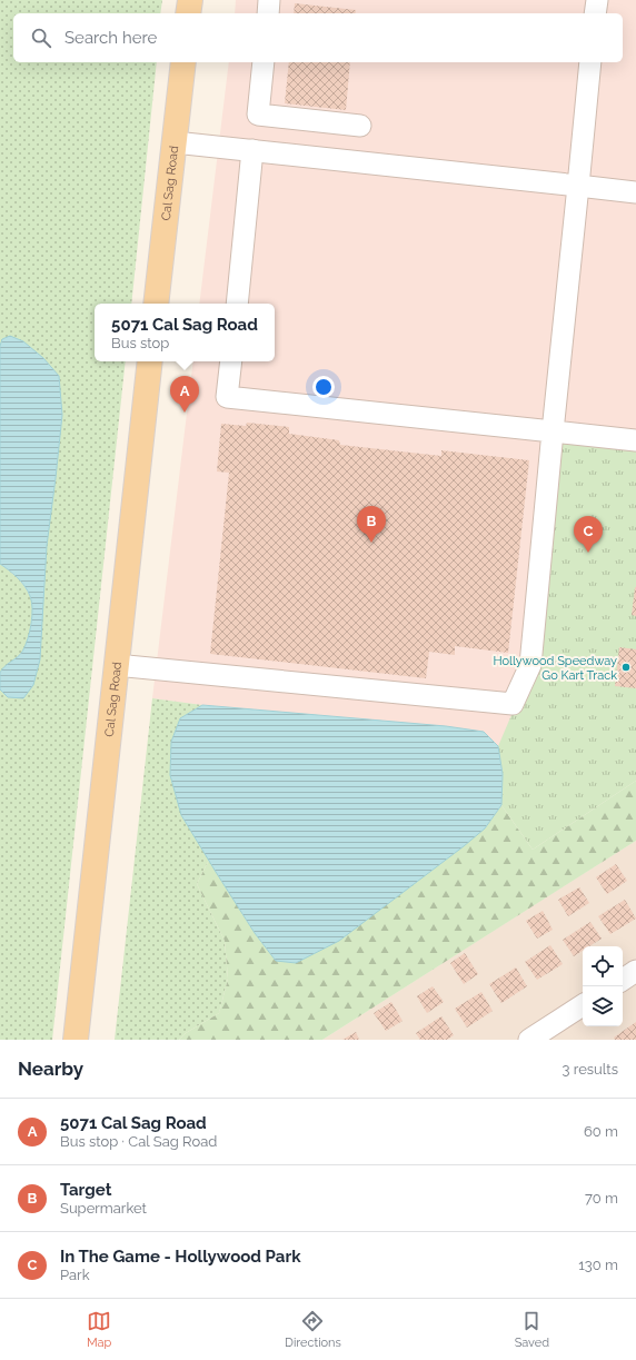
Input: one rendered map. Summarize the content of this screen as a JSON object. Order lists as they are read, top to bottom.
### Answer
{
  "streets": {
    "main road": ["Cal Sag Road"]
  },
  "places": ["Hollywood Speedway Go Kart Track"],
  "page": {
    "search": "Search here",
    "popup": ["5071 Cal Sag Road", "Bus stop"],
    "pins": ["A", "B", "C"],
    "heading": ["Nearby", "3 results"],
    "list": [
      {
        "mark": "A",
        "name": "5071 Cal Sag Road",
        "note": "Bus stop · Cal Sag Road",
        "value": "60 m"
      },
      {
        "mark": "B",
        "name": "Target",
        "note": "Supermarket",
        "value": "70 m"
      },
      {
        "mark": "C",
        "name": "In The Game - Hollywood Park",
        "note": "Park",
        "value": "130 m"
      }
    ],
    "nav": ["Map", "Directions", "Saved"]
  }
}
